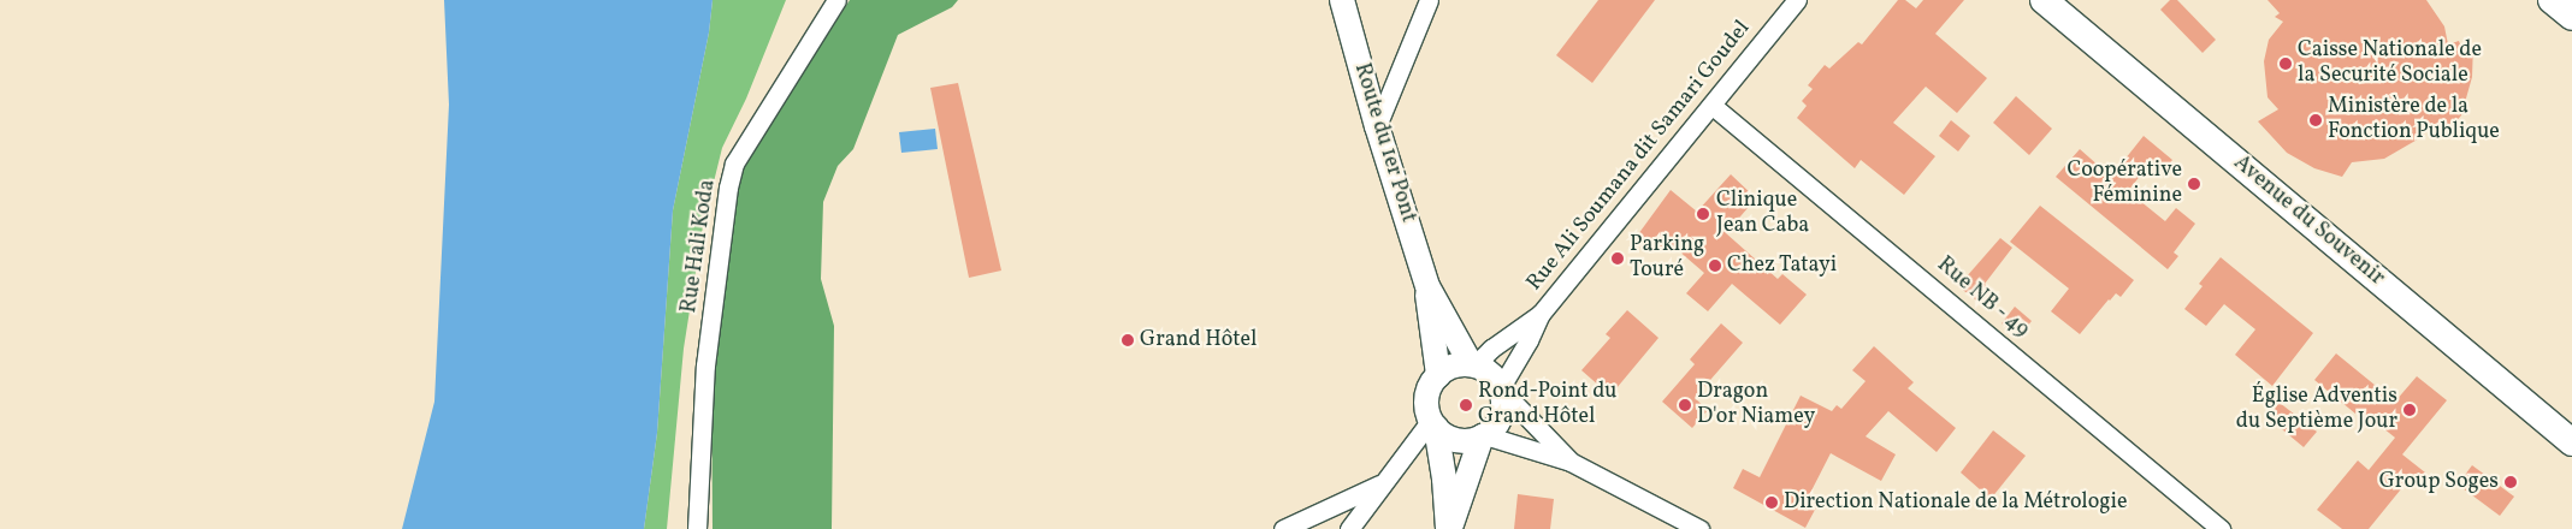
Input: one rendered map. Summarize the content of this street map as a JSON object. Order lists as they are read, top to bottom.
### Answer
{
  "streets": {
    "main road": ["Avenue du Souvenir"],
    "street": [
      "Route du 1er Pont",
      "Rue Ali Soumana dit Samari Goudel",
      "Rue Hali Koda",
      "Rue NB - 49"
    ]
  },
  "crossings": [
    ["Route du 1er Pont", "Rue Ali Soumana dit Samari Goudel"],
    ["Rue Ali Soumana dit Samari Goudel", "Rue NB - 49"]
  ],
  "places": [
    "Caisse Nationale de la Securité Sociale",
    "Ministère de la Fonction Publique",
    "Coopérative Féminine",
    "Clinique Jean Caba",
    "Parking Touré",
    "Chez Tatayi",
    "Grand Hôtel",
    "Rond-Point du Grand Hôtel",
    "Dragon D'or Niamey",
    "Église Adventis du Septième Jour",
    "Group Soges",
    "Direction Nationale de la Métrologie"
  ]
}
